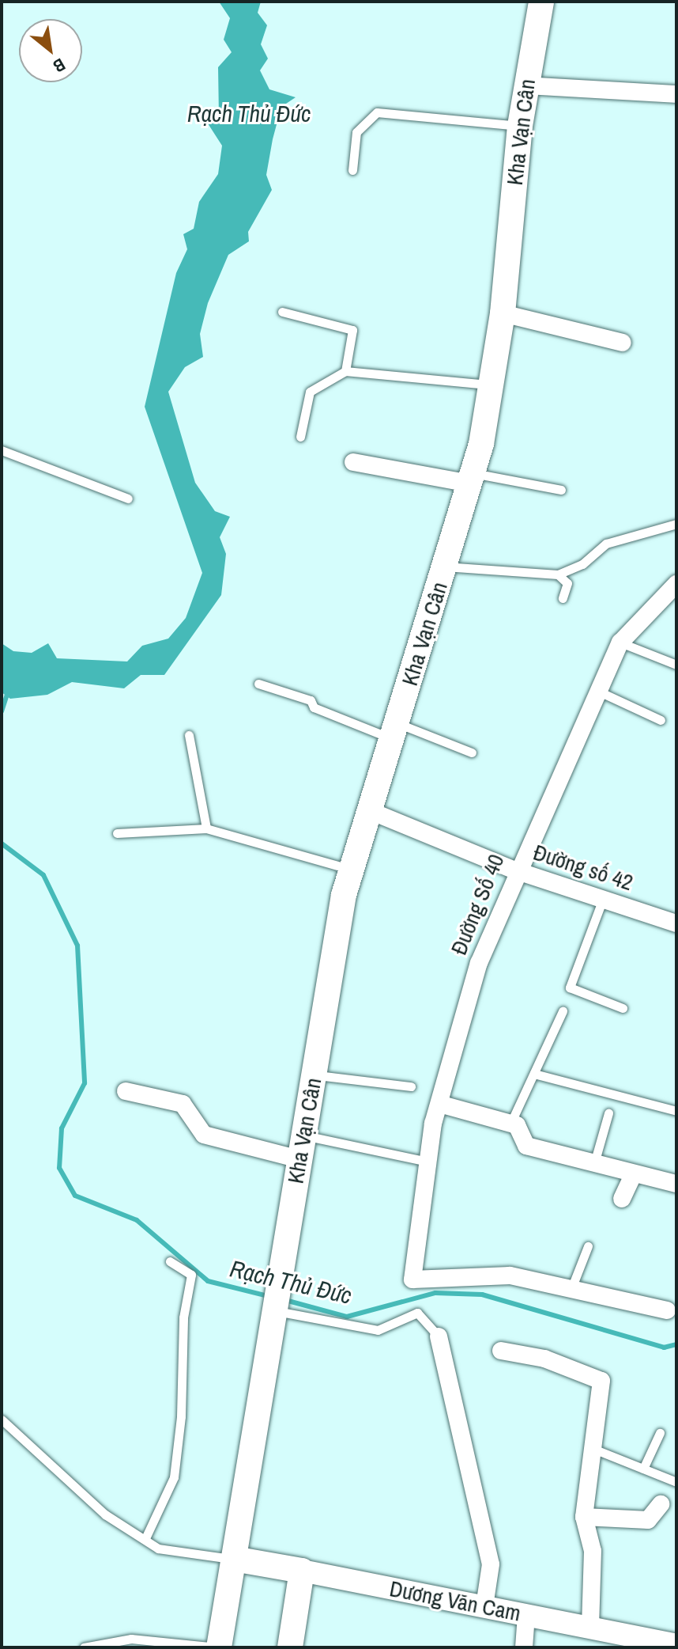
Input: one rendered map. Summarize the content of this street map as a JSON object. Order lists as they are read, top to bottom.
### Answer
{
  "streets": {
    "main road": ["Kha Vạn Cân", "Dương Văn Cam"],
    "street": ["Đường số 42", "Đường Số 40"]
  },
  "crossings": [
    ["Kha Vạn Cân", "Đường số 42"],
    ["Đường số 42", "Đường Số 40"]
  ],
  "water": ["Rạch Thủ Đức"],
  "north": "bottom right"
}
